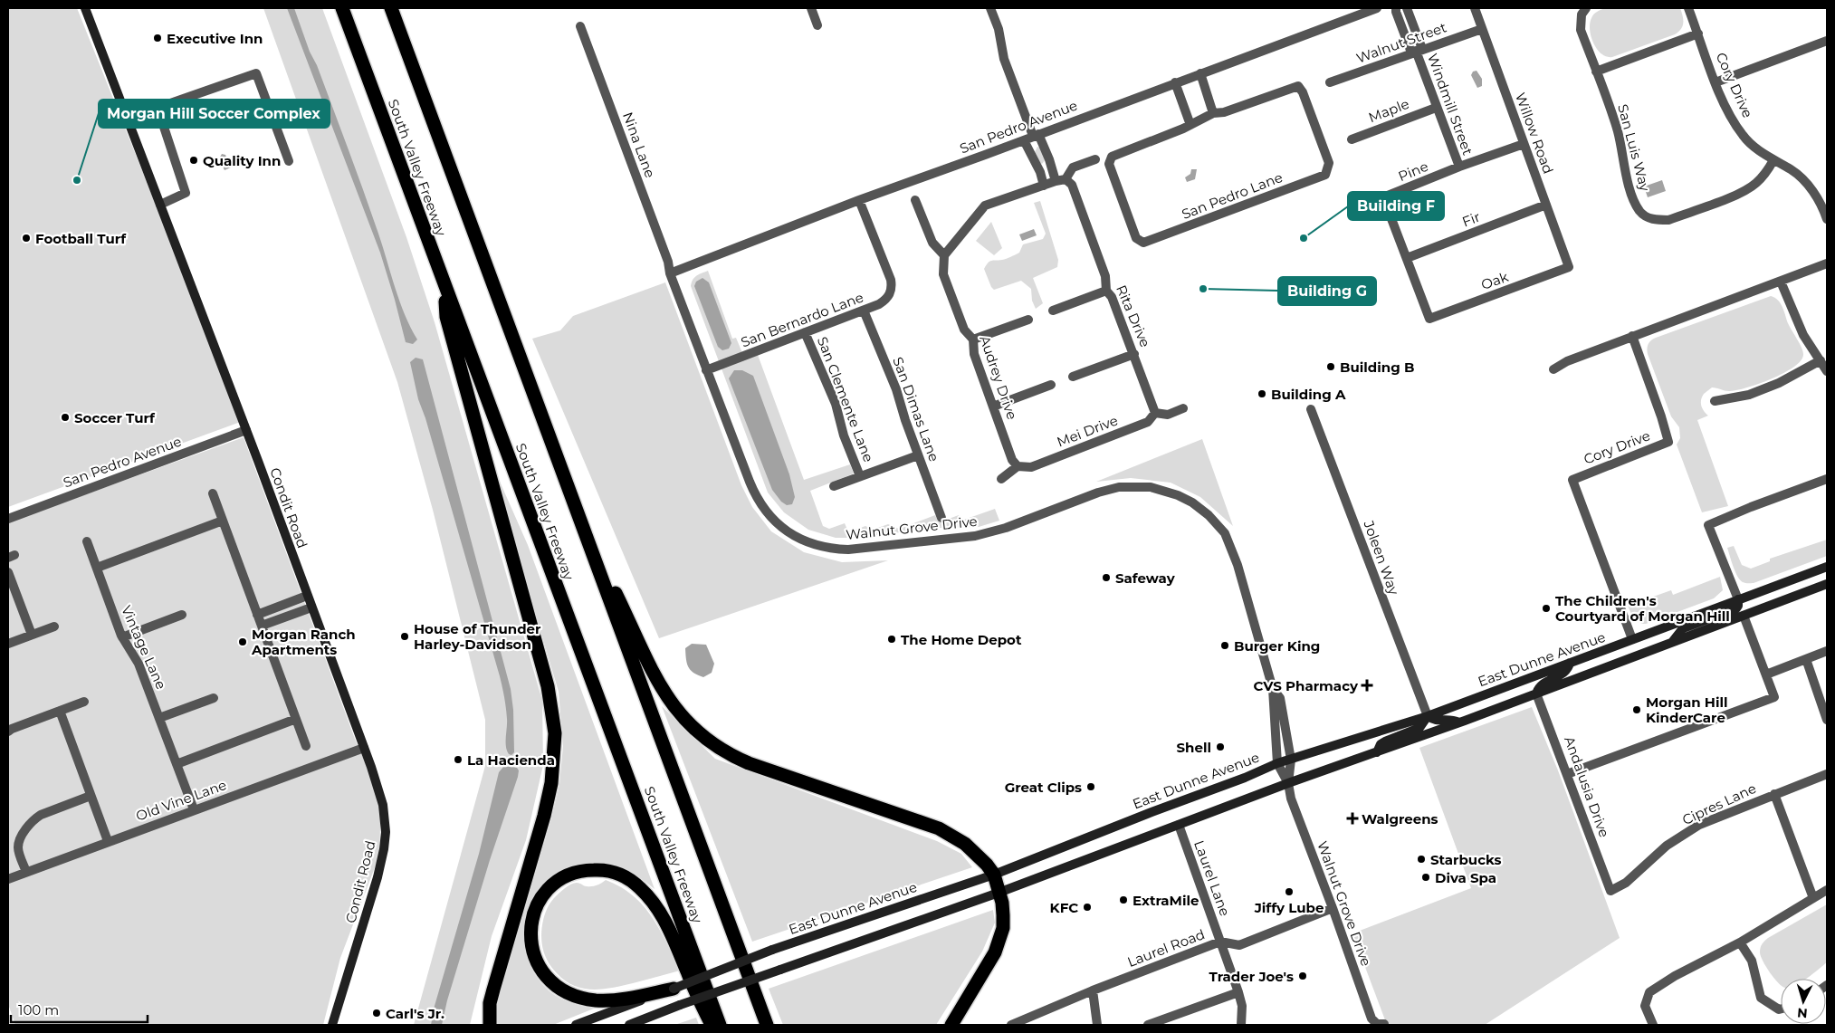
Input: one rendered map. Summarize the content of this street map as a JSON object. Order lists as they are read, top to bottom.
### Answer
{
  "streets": {
    "highway": ["South Valley Freeway"],
    "main road": ["Condit Road", "East Dunne Avenue"],
    "street": [
      "Walnut Street",
      "Cory Drive",
      "Windmill Street",
      "Maple",
      "San Pedro Avenue",
      "Willow Road",
      "Nina Lane",
      "San Luis Way",
      "Pine",
      "San Pedro Lane",
      "Fir",
      "Oak",
      "Rita Drive",
      "San Bernardo Lane",
      "Audrey Drive",
      "San Clemente Lane",
      "San Dimas Lane",
      "Mei Drive",
      "Walnut Grove Drive",
      "Joleen Way",
      "Vintage Lane",
      "Andalusia Drive",
      "Old Vine Lane",
      "Cipres Lane",
      "Laurel Lane",
      "Laurel Road"
    ]
  },
  "crossings": [
    ["Walnut Street", "Windmill Street"],
    ["Walnut Street", "Willow Road"],
    ["Cory Drive", "San Luis Way"],
    ["Cory Drive", "East Dunne Avenue"],
    ["Windmill Street", "Maple"],
    ["Windmill Street", "Pine"],
    ["San Pedro Avenue", "Nina Lane"],
    ["San Pedro Avenue", "San Bernardo Lane"],
    ["San Pedro Avenue", "Condit Road"],
    ["San Pedro Avenue", "Walnut Grove Drive"],
    ["Willow Road", "Pine"],
    ["Willow Road", "Fir"],
    ["Willow Road", "Oak"],
    ["Nina Lane", "Walnut Grove Drive"],
    ["Pine", "Fir"],
    ["Pine", "Oak"],
    ["Rita Drive", "Mei Drive"],
    ["San Bernardo Lane", "San Clemente Lane"],
    ["San Bernardo Lane", "San Dimas Lane"],
    ["San Bernardo Lane", "Walnut Grove Drive"],
    ["Audrey Drive", "Mei Drive"],
    ["Condit Road", "Old Vine Lane"],
    ["Walnut Grove Drive", "East Dunne Avenue"],
    ["Walnut Grove Drive", "Laurel Road"],
    ["Joleen Way", "East Dunne Avenue"],
    ["Vintage Lane", "Old Vine Lane"],
    ["Andalusia Drive", "Cipres Lane"],
    ["Laurel Lane", "Laurel Road"]
  ],
  "places": {
    "other": [
      "Executive Inn",
      "Quality Inn",
      "Morgan Hill Soccer Complex",
      "Football Turf",
      "Building F",
      "Building G",
      "Building B",
      "Building A",
      "Soccer Turf",
      "Safeway",
      "The Children's Courtyard of Morgan Hill",
      "House of Thunder Harley-Davidson",
      "The Home Depot",
      "Morgan Ranch Apartments",
      "Burger King",
      "Morgan Hill KinderCare",
      "Shell",
      "La Hacienda",
      "Great Clips",
      "Starbucks",
      "Diva Spa",
      "Jiffy Lube",
      "ExtraMile",
      "KFC",
      "Trader Joe's",
      "Carl's Jr."
    ],
    "health": ["CVS Pharmacy", "Walgreens"]
  },
  "scale_bar": "100 m",
  "north": "bottom"
}
